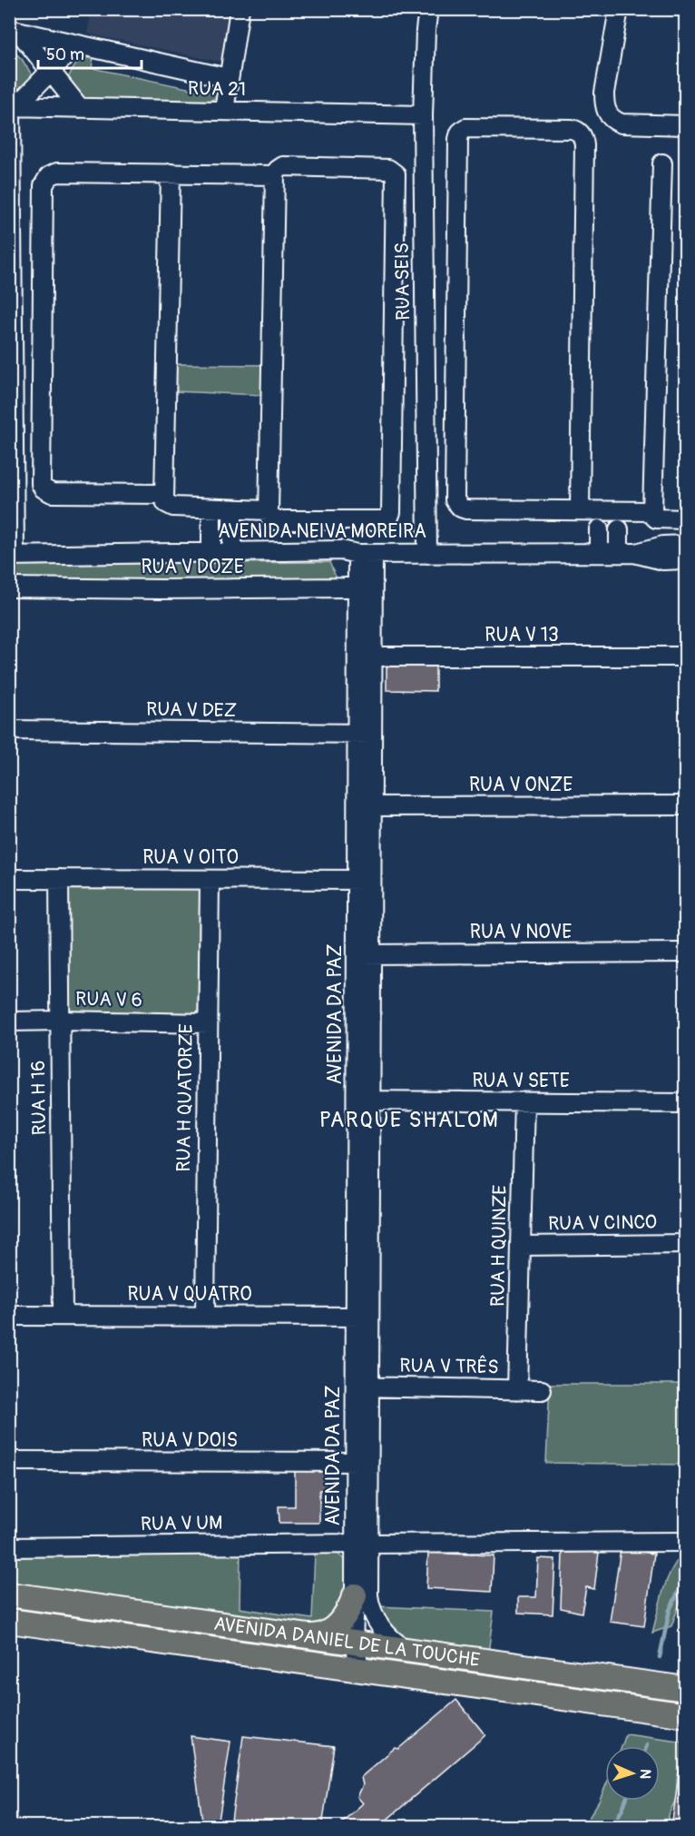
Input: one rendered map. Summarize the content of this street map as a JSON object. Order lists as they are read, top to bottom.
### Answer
{
  "streets": {
    "main road": ["AVENIDA DANIEL DE LA TOUCHE"],
    "street": [
      "RUA 21",
      "RUA SEIS",
      "AVENIDA NEIVA MOREIRA",
      "RUA V DOZE",
      "RUA V 13",
      "RUA V DEZ",
      "RUA V ONZE",
      "RUA V OITO",
      "RUA V NOVE",
      "RUA V 6",
      "AVENIDA DA PAZ",
      "RUA V SETE",
      "RUA H 16",
      "RUA H QUATORZE",
      "RUA V CINCO",
      "RUA H QUINZE",
      "RUA V QUATRO",
      "RUA V TRÊS",
      "RUA V DOIS",
      "RUA V UM"
    ]
  },
  "crossings": [
    ["RUA 21", "RUA SEIS"],
    ["RUA SEIS", "AVENIDA NEIVA MOREIRA"],
    ["AVENIDA NEIVA MOREIRA", "AVENIDA DA PAZ"],
    ["RUA V DOZE", "AVENIDA DA PAZ"],
    ["RUA V 13", "AVENIDA DA PAZ"],
    ["RUA V DEZ", "AVENIDA DA PAZ"],
    ["RUA V ONZE", "AVENIDA DA PAZ"],
    ["RUA V OITO", "AVENIDA DA PAZ"],
    ["RUA V OITO", "RUA H 16"],
    ["RUA V OITO", "RUA H QUATORZE"],
    ["RUA V NOVE", "AVENIDA DA PAZ"],
    ["RUA V 6", "RUA H 16"],
    ["RUA V 6", "RUA H QUATORZE"],
    ["AVENIDA DA PAZ", "RUA V SETE"],
    ["AVENIDA DA PAZ", "RUA V QUATRO"],
    ["AVENIDA DA PAZ", "RUA V TRÊS"],
    ["AVENIDA DA PAZ", "RUA V DOIS"],
    ["AVENIDA DA PAZ", "RUA V UM"],
    ["AVENIDA DA PAZ", "AVENIDA DANIEL DE LA TOUCHE"],
    ["RUA V SETE", "RUA H QUINZE"],
    ["RUA H 16", "RUA V QUATRO"],
    ["RUA H QUATORZE", "RUA V QUATRO"],
    ["RUA V CINCO", "RUA H QUINZE"],
    ["RUA H QUINZE", "RUA V TRÊS"]
  ],
  "districts": ["PARQUE SHALOM"],
  "scale_bar": "50 m",
  "north": "right"
}
